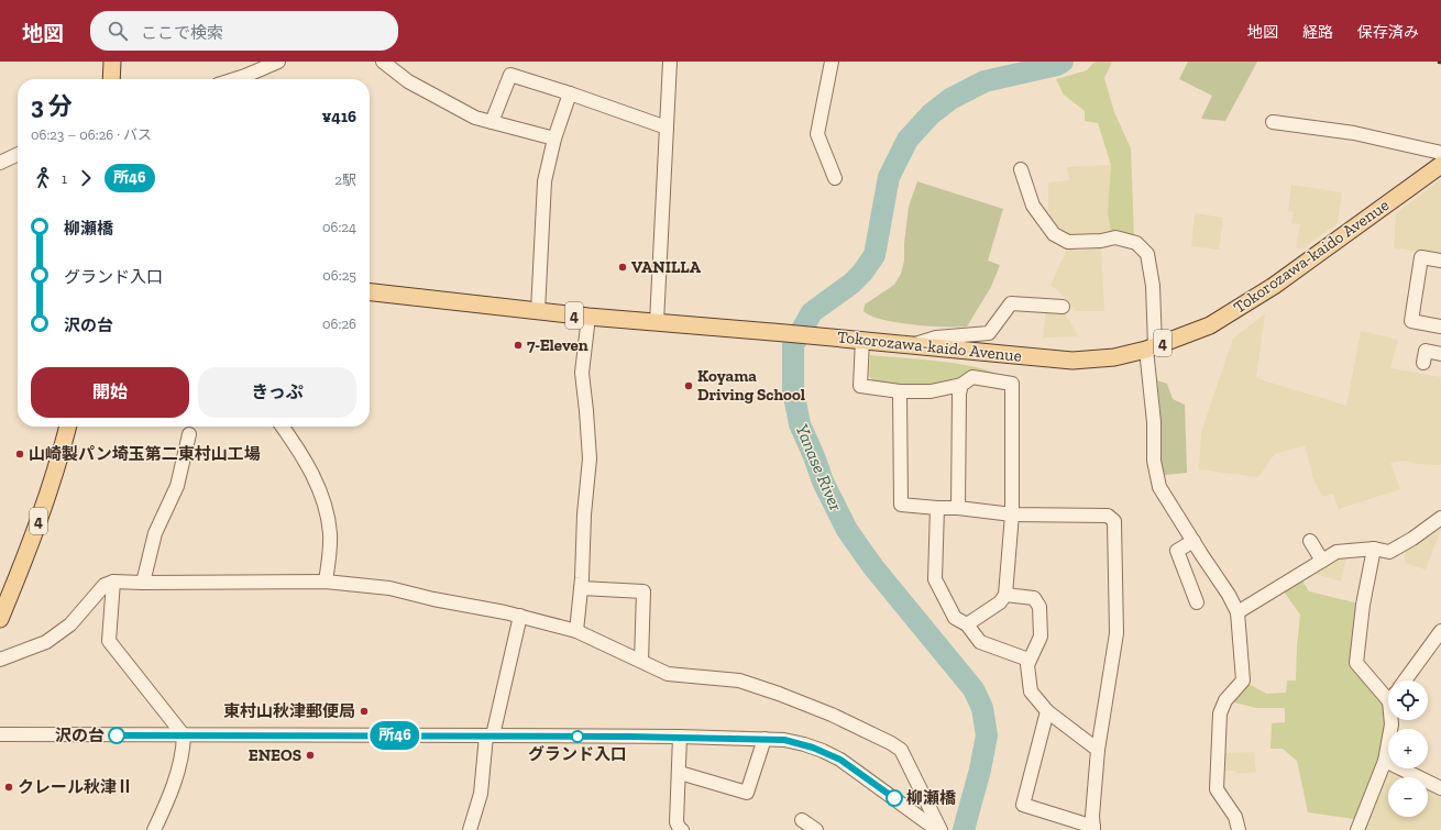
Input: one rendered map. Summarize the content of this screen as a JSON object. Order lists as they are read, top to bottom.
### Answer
{
  "streets": {
    "main road": ["Tokorozawa-kaido Avenue", "4"]
  },
  "water": ["Yanase River"],
  "places": [
    "VANILLA",
    "7-Eleven",
    "Koyama Driving School",
    "山崎製パン埼玉第二東村山工場",
    "東村山秋津郵便局",
    "沢の台",
    "グランド入口",
    "ENEOS",
    "クレール秋津Ⅱ",
    "柳瀬橋"
  ],
  "lines": ["bus line 所46"],
  "page": {
    "header": "地図",
    "search": "ここで検索",
    "nav": ["地図", "経路", "保存済み"],
    "on_map": "所46",
    "heading": ["3 分", "06:23 – 06:26 · バス", "¥416"],
    "legs": ["1", "所46", "2駅"],
    "list": [
      {
        "name": "柳瀬橋",
        "value": "06:24"
      },
      {
        "name": "グランド入口",
        "value": "06:25"
      },
      {
        "name": "沢の台",
        "value": "06:26"
      }
    ],
    "buttons": ["開始", "きっぷ"],
    "map_buttons": ["+", "−"]
  }
}
